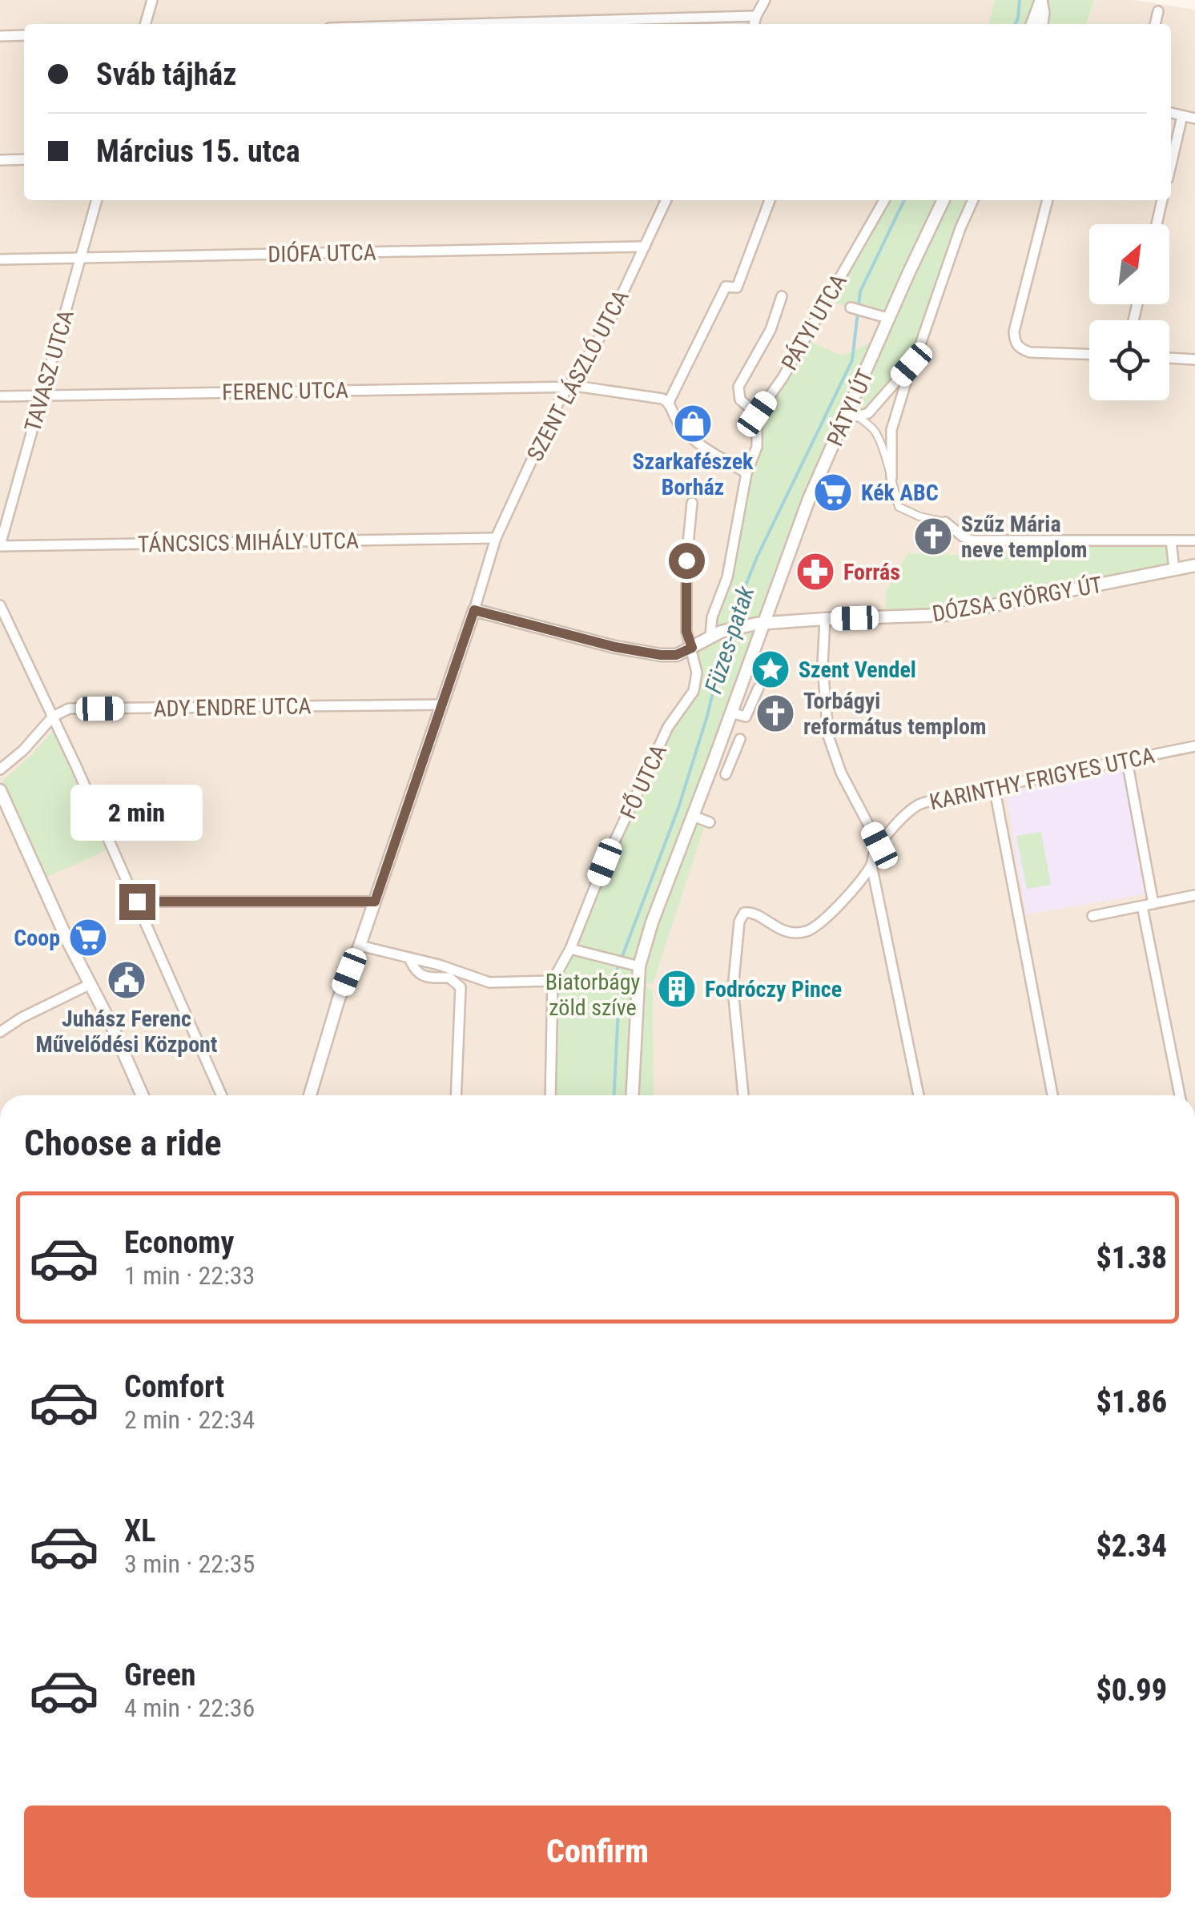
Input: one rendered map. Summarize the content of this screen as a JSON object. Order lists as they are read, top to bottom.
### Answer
{
  "streets": {
    "street": [
      "DIÓFA UTCA",
      "PÁTYI UTCA",
      "TAVASZ UTCA",
      "SZENT LÁSZLÓ UTCA",
      "FERENC UTCA",
      "PÁTYI ÚT",
      "TÁNCSICS MIHÁLY UTCA",
      "DÓZSA GYÖRGY ÚT",
      "ADY ENDRE UTCA",
      "KARINTHY FRIGYES UTCA",
      "FŐ UTCA"
    ]
  },
  "crossings": [
    ["DIÓFA UTCA", "TAVASZ UTCA"],
    ["DIÓFA UTCA", "SZENT LÁSZLÓ UTCA"],
    ["TAVASZ UTCA", "FERENC UTCA"],
    ["TAVASZ UTCA", "TÁNCSICS MIHÁLY UTCA"],
    ["SZENT LÁSZLÓ UTCA", "FERENC UTCA"],
    ["SZENT LÁSZLÓ UTCA", "TÁNCSICS MIHÁLY UTCA"],
    ["SZENT LÁSZLÓ UTCA", "ADY ENDRE UTCA"],
    ["PÁTYI ÚT", "DÓZSA GYÖRGY ÚT"]
  ],
  "water": ["Füzes-patak"],
  "parks": ["Biatorbágy zöld szíve"],
  "places": {
    "shop": ["Szarkafészek Borház"],
    "supermarket": ["Kék ABC", "Coop"],
    "church": ["Szűz Mária neve templom", "Torbágyi református templom"],
    "pharmacy": ["Forrás"],
    "place": ["Szent Vendel"],
    "public building": ["Juhász Ferenc Művelődési Központ"],
    "building": ["Fodróczy Pince"]
  },
  "north": "top right",
  "page": {
    "banner": ["Sváb tájház", "Március 15. utca"],
    "bubble": "2 min",
    "heading": "Choose a ride",
    "list": [
      {
        "name": "Economy",
        "note": "1 min · 22:33",
        "value": "$1.38"
      },
      {
        "name": "Comfort",
        "note": "2 min · 22:34",
        "value": "$1.86"
      },
      {
        "name": "XL",
        "note": "3 min · 22:35",
        "value": "$2.34"
      },
      {
        "name": "Green",
        "note": "4 min · 22:36",
        "value": "$0.99"
      }
    ],
    "buttons": "Confirm"
  }
}
